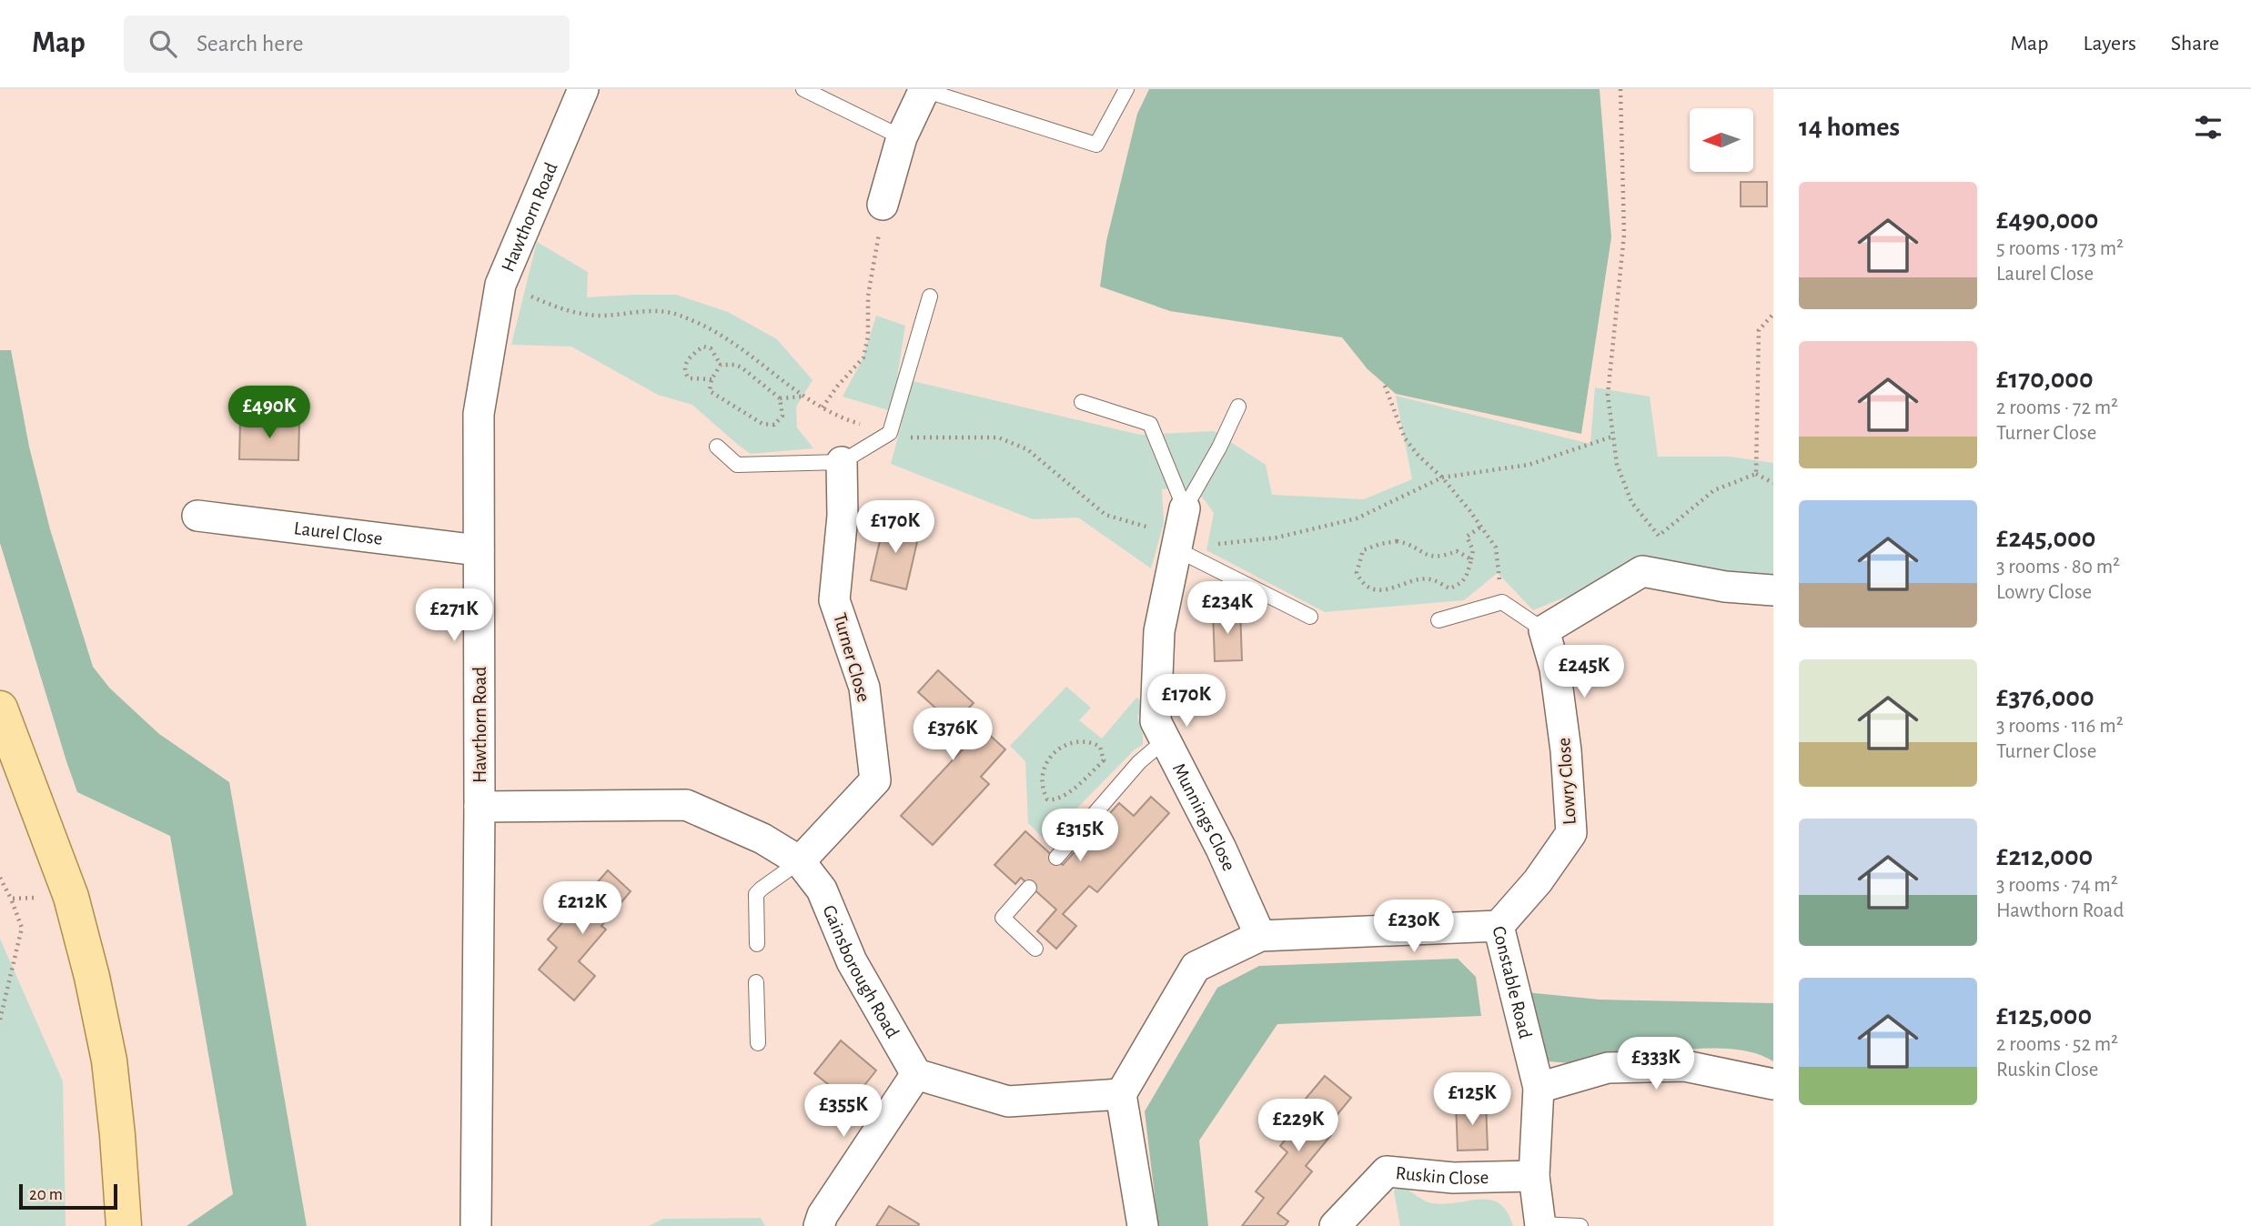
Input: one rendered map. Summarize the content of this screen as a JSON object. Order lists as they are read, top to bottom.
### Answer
{
  "streets": {
    "street": [
      "Hawthorn Road",
      "Laurel Close",
      "Turner Close",
      "Lowry Close",
      "Munnings Close",
      "Gainsborough Road",
      "Constable Road",
      "Ruskin Close"
    ]
  },
  "crossings": [
    ["Hawthorn Road", "Laurel Close"],
    ["Hawthorn Road", "Gainsborough Road"],
    ["Turner Close", "Gainsborough Road"],
    ["Lowry Close", "Constable Road"],
    ["Munnings Close", "Constable Road"],
    ["Constable Road", "Ruskin Close"]
  ],
  "scale_bar": "20 m",
  "north": "left",
  "page": {
    "header": "Map",
    "search": "Search here",
    "nav": ["Map", "Layers", "Share"],
    "heading": "14 homes",
    "list": [
      {
        "name": "£490,000",
        "note": "5 rooms · 173 m² · Laurel Close"
      },
      {
        "name": "£170,000",
        "note": "2 rooms · 72 m² · Turner Close"
      },
      {
        "name": "£245,000",
        "note": "3 rooms · 80 m² · Lowry Close"
      },
      {
        "name": "£376,000",
        "note": "3 rooms · 116 m² · Turner Close"
      },
      {
        "name": "£212,000",
        "note": "3 rooms · 74 m² · Hawthorn Road"
      },
      {
        "name": "£125,000",
        "note": "2 rooms · 52 m² · Ruskin Close"
      }
    ],
    "price": [
      "£490K",
      "£170K",
      "£234K",
      "£271K",
      "£245K",
      "£170K",
      "£376K",
      "£315K",
      "£212K",
      "£230K",
      "£333K",
      "£125K",
      "£355K",
      "£229K"
    ],
    "scale": "20 m"
  }
}
